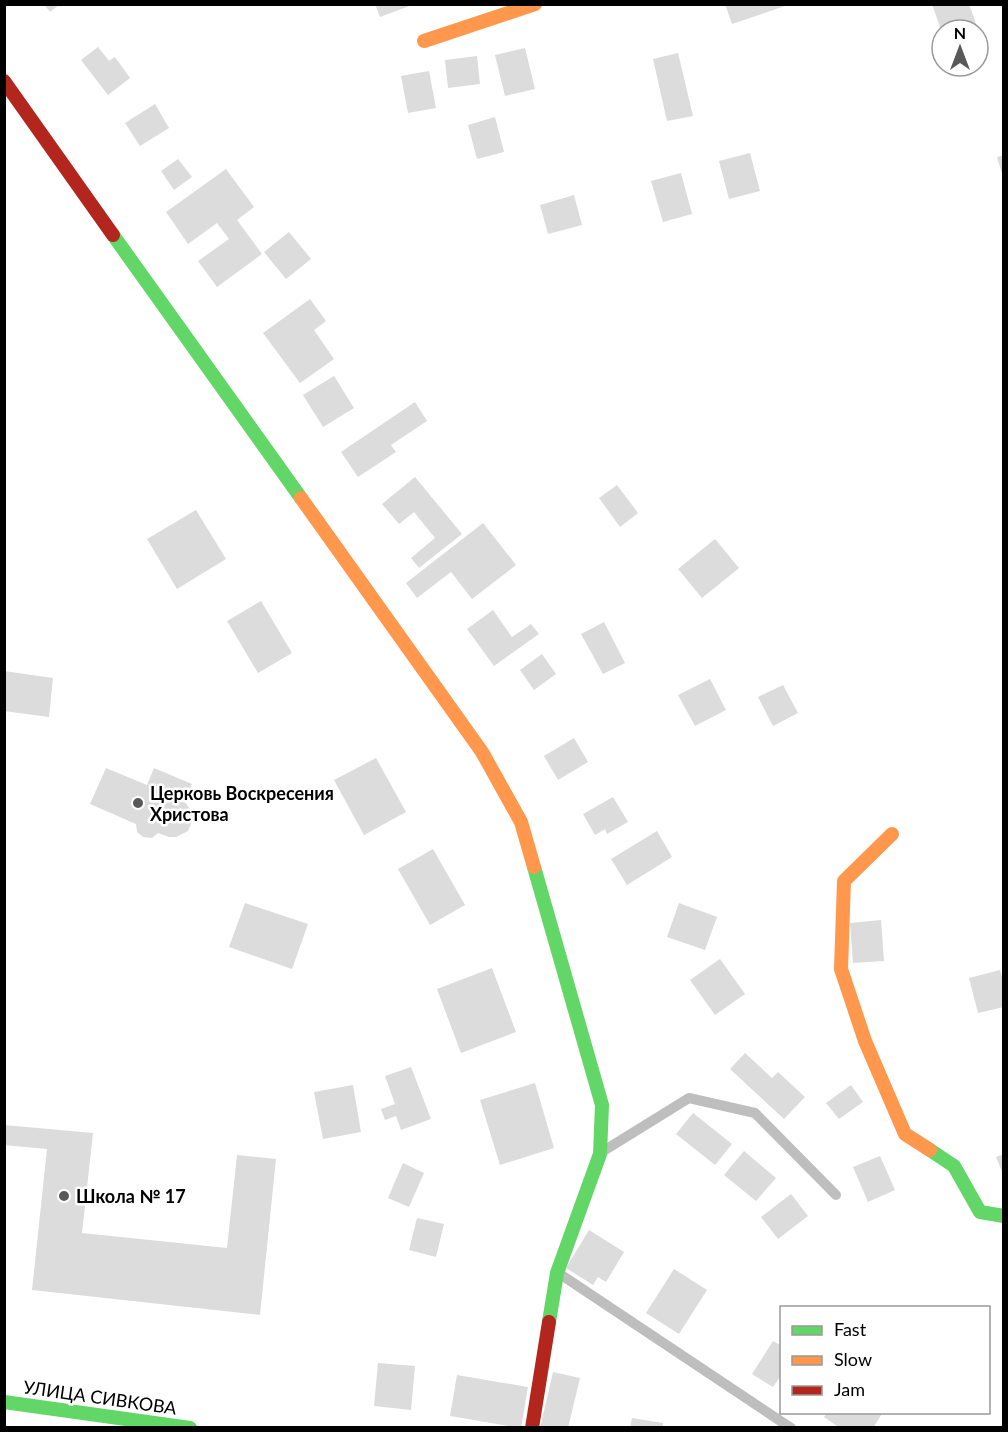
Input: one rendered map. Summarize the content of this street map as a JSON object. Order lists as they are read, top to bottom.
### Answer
{
  "streets": {
    "street": ["УЛИЦА СИВКОВА"]
  },
  "places": ["Церковь Воскресения Христова", "Школа № 17"],
  "legend": ["Fast", "Slow", "Jam"],
  "north": "top"
}
